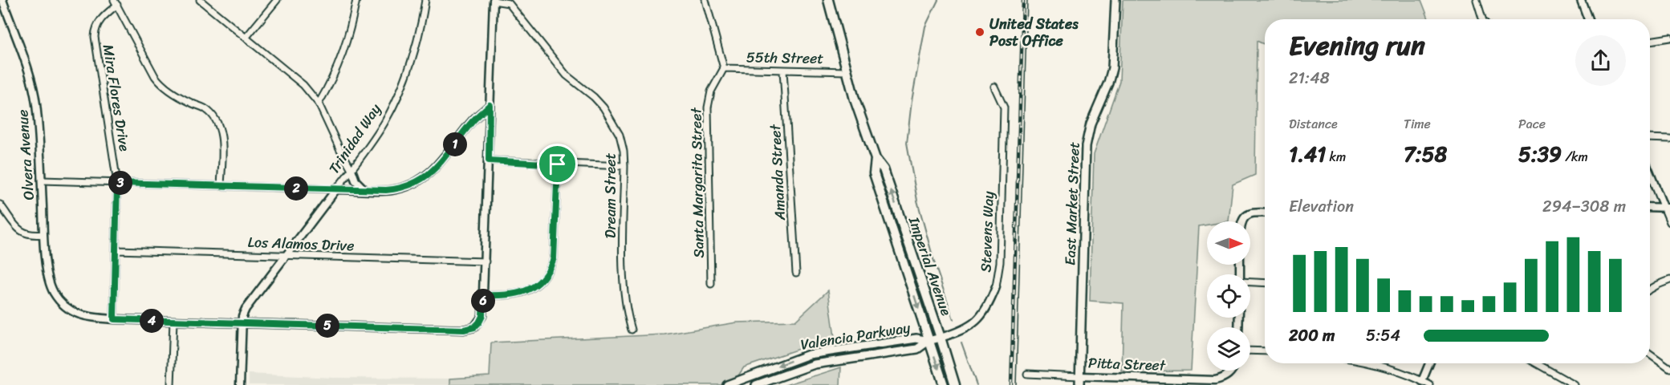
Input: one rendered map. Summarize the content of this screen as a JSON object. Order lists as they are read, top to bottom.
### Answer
{
  "streets": {
    "main road": [
      "East Market Street",
      "Stevens Way",
      "Imperial Avenue",
      "Valencia Parkway"
    ],
    "street": [
      "55th Street",
      "Mira Flores Drive",
      "Trinidad Way",
      "Olvera Avenue",
      "Amanda Street",
      "Santa Margarita Street",
      "Dream Street",
      "Los Alamos Drive",
      "Pitta Street"
    ]
  },
  "crossings": [
    ["55th Street", "Amanda Street"],
    ["55th Street", "Santa Margarita Street"],
    ["55th Street", "Imperial Avenue"],
    ["Mira Flores Drive", "Olvera Avenue"],
    ["Mira Flores Drive", "Los Alamos Drive"],
    ["Trinidad Way", "Los Alamos Drive"],
    ["East Market Street", "Pitta Street"],
    ["Stevens Way", "Imperial Avenue"],
    ["Stevens Way", "Valencia Parkway"],
    ["Imperial Avenue", "Valencia Parkway"]
  ],
  "places": ["United States Post Office"],
  "north": "right",
  "page": {
    "heading": ["Evening run", "21:48"],
    "stats": [
      ["Distance", "1.41 km"],
      ["Time", "7:58"],
      ["Pace", "5:39 /km"]
    ],
    "pins": [
      "1",
      "3",
      "2",
      "6",
      "4",
      "5"
    ],
    "chart": ["Elevation", "294–308 m"],
    "list": [
      {
        "name": "200 m",
        "note": "5:54"
      }
    ]
  }
}
